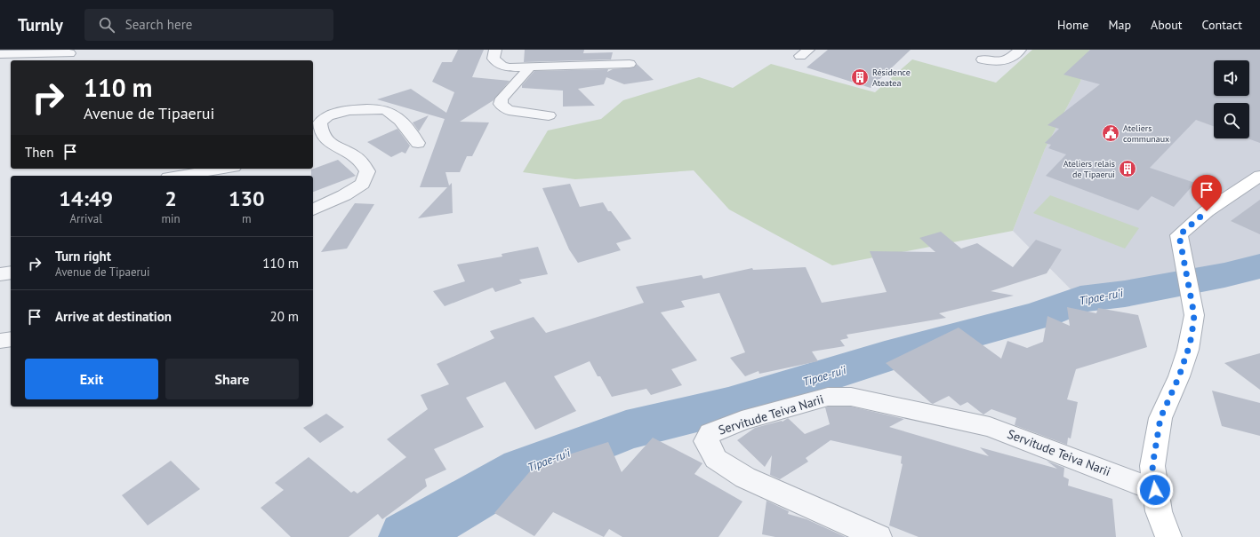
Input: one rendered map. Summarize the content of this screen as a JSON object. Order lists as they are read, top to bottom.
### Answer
{
  "streets": {
    "street": ["Servitude Teiva Narii"]
  },
  "water": ["Tipae-ru’i"],
  "places": {
    "building": ["Résidence Ateatea", "Ateliers relais de Tipaerui"],
    "public building": ["Ateliers communaux"]
  },
  "page": {
    "header": "Turnly",
    "search": "Search here",
    "nav": [
      "Home",
      "Map",
      "About",
      "Contact"
    ],
    "turn": ["110 m", "Avenue de Tipaerui"],
    "then": "Then",
    "eta": [
      "14:49",
      "Arrival",
      "2",
      "min",
      "130",
      "m"
    ],
    "list": [
      {
        "name": "Turn right",
        "note": "Avenue de Tipaerui",
        "value": "110 m"
      },
      {
        "name": "Arrive at destination",
        "value": "20 m"
      }
    ],
    "buttons": ["Exit", "Share"]
  }
}
